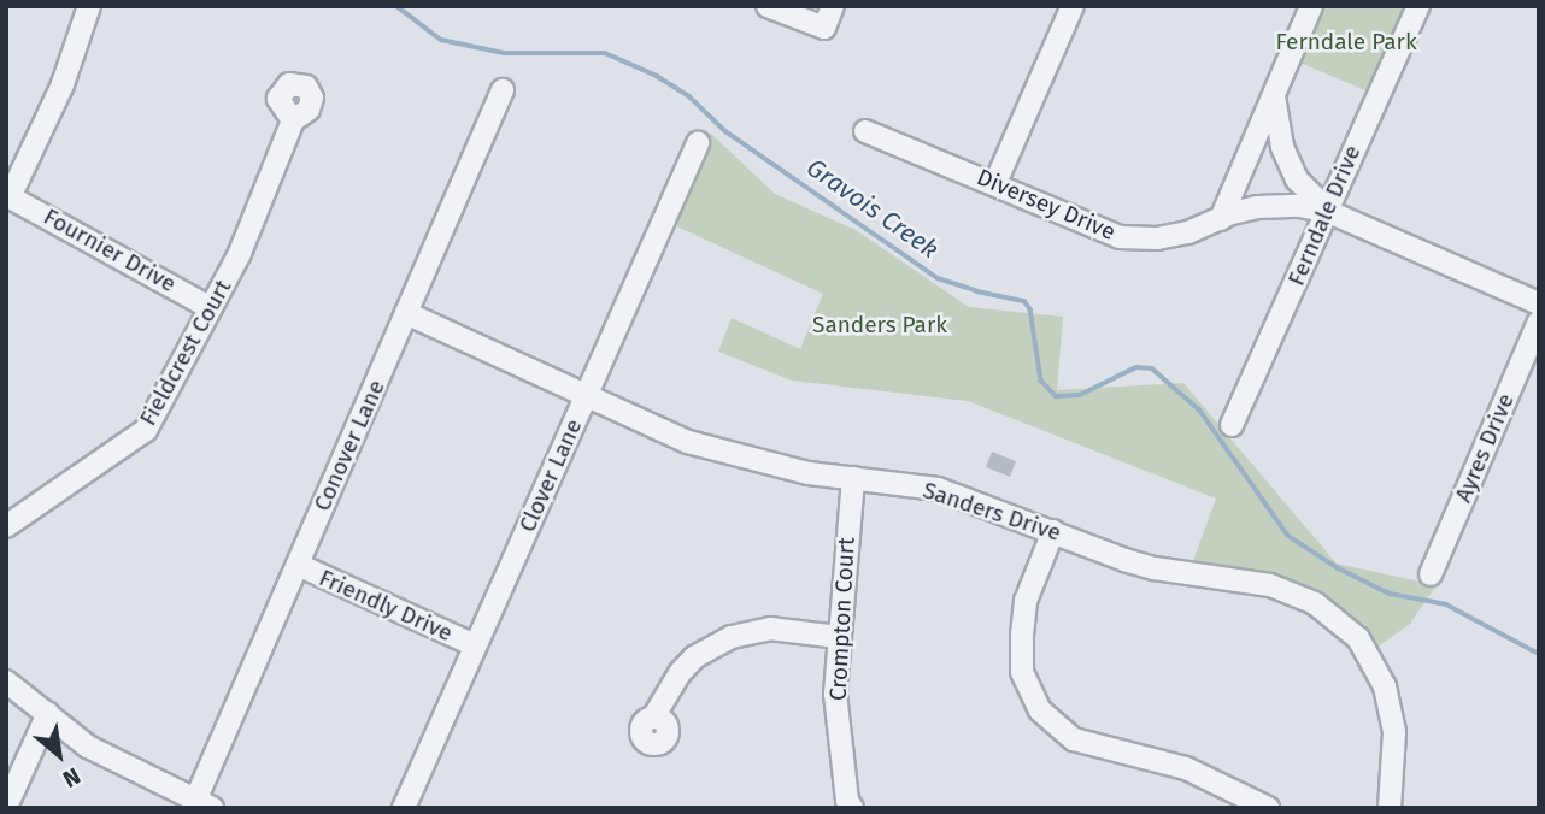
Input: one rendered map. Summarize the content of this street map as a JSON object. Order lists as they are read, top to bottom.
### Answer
{
  "streets": {
    "street": [
      "Diversey Drive",
      "Ferndale Drive",
      "Fournier Drive",
      "Fieldcrest Court",
      "Conover Lane",
      "Ayres Drive",
      "Clover Lane",
      "Sanders Drive",
      "Friendly Drive",
      "Crompton Court"
    ]
  },
  "crossings": [
    ["Diversey Drive", "Ferndale Drive"],
    ["Fournier Drive", "Fieldcrest Court"],
    ["Conover Lane", "Sanders Drive"],
    ["Conover Lane", "Friendly Drive"],
    ["Clover Lane", "Sanders Drive"],
    ["Clover Lane", "Friendly Drive"],
    ["Sanders Drive", "Crompton Court"]
  ],
  "water": ["Gravois Creek"],
  "parks": ["Ferndale Park", "Sanders Park"],
  "north": "bottom right"
}
